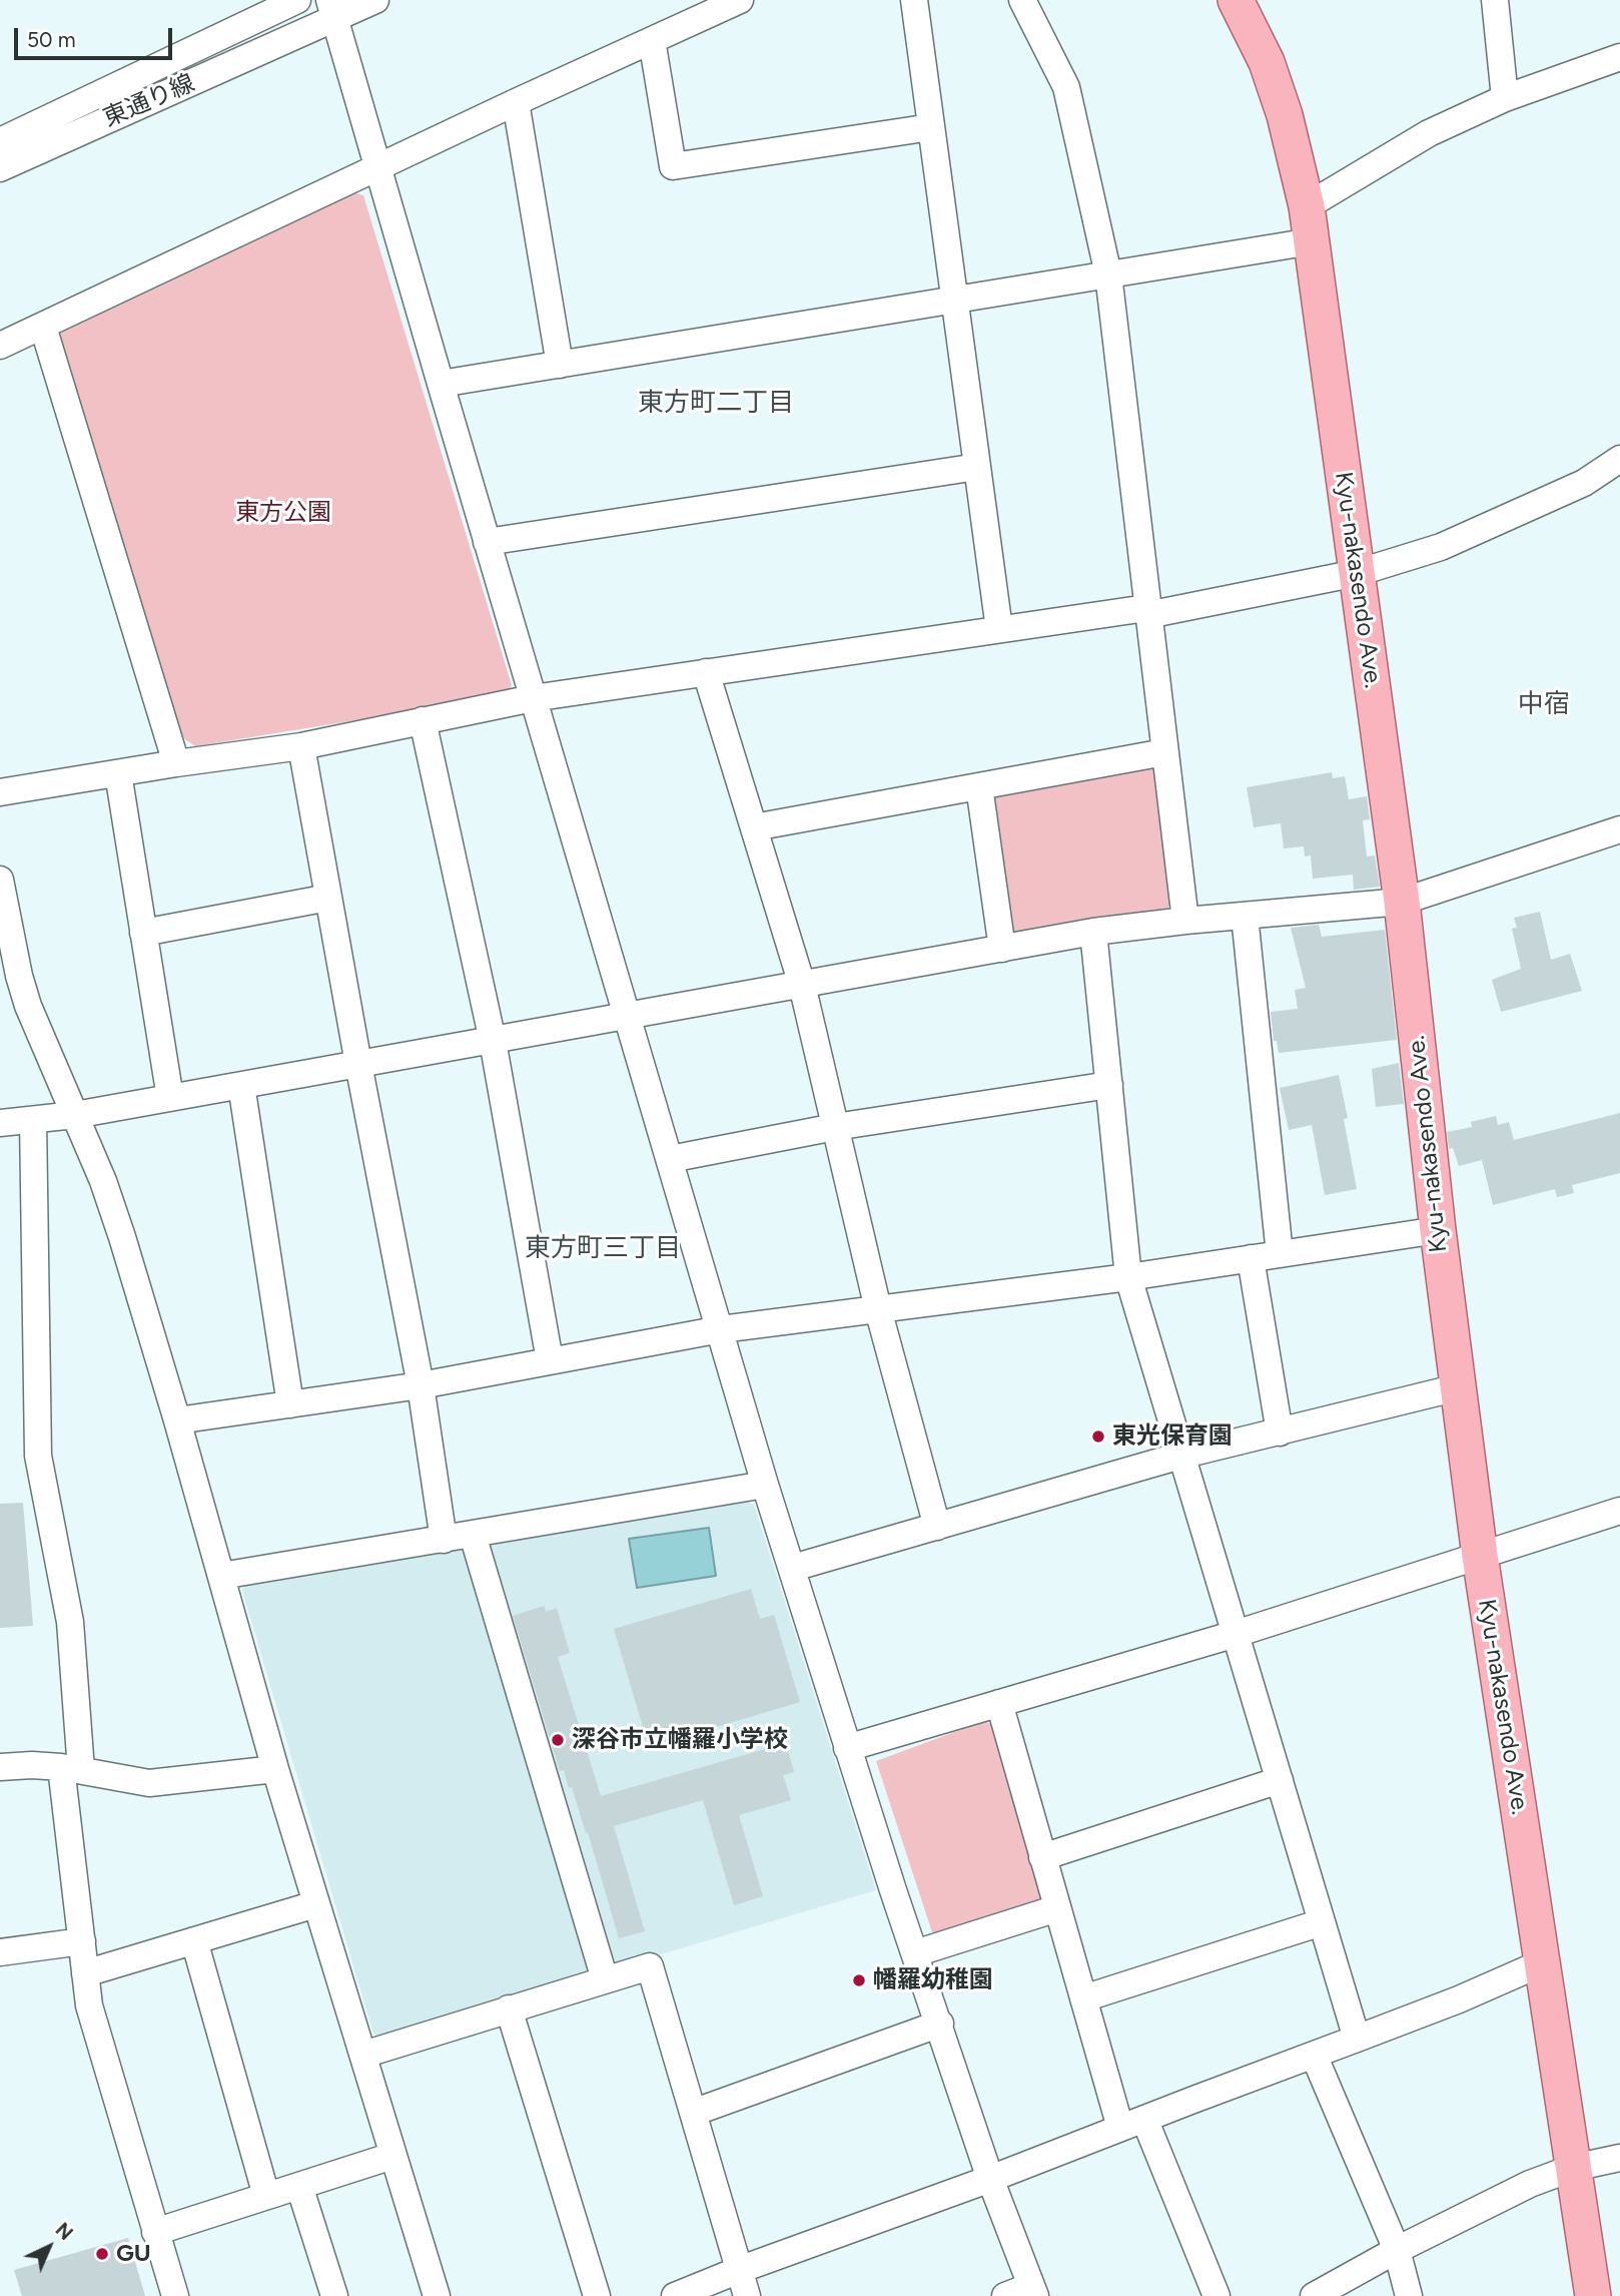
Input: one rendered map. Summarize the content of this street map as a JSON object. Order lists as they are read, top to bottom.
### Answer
{
  "streets": {
    "main road": ["Kyu-nakasendo Ave."],
    "street": ["東通り線"]
  },
  "districts": ["東方町二丁目", "中宿", "東方町三丁目"],
  "parks": ["東方公園"],
  "places": [
    "東光保育園",
    "深谷市立幡羅小学校",
    "幡羅幼稚園",
    "GU"
  ],
  "scale_bar": "50 m",
  "north": "top right"
}
